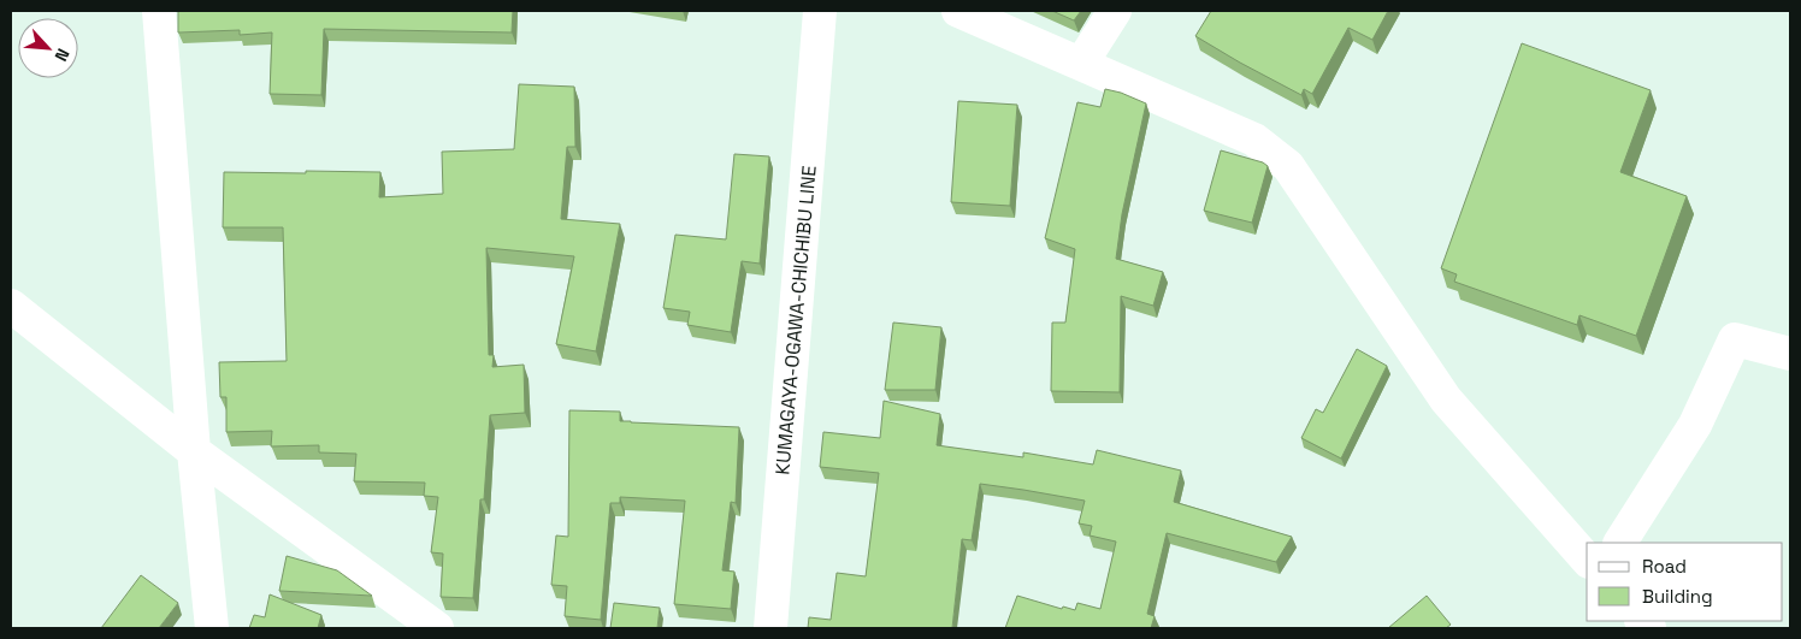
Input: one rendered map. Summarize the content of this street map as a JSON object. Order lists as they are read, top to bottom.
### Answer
{
  "streets": {
    "street": ["KUMAGAYA-OGAWA-CHICHIBU LINE"]
  },
  "legend": ["Road", "Building"],
  "north": "bottom right"
}
